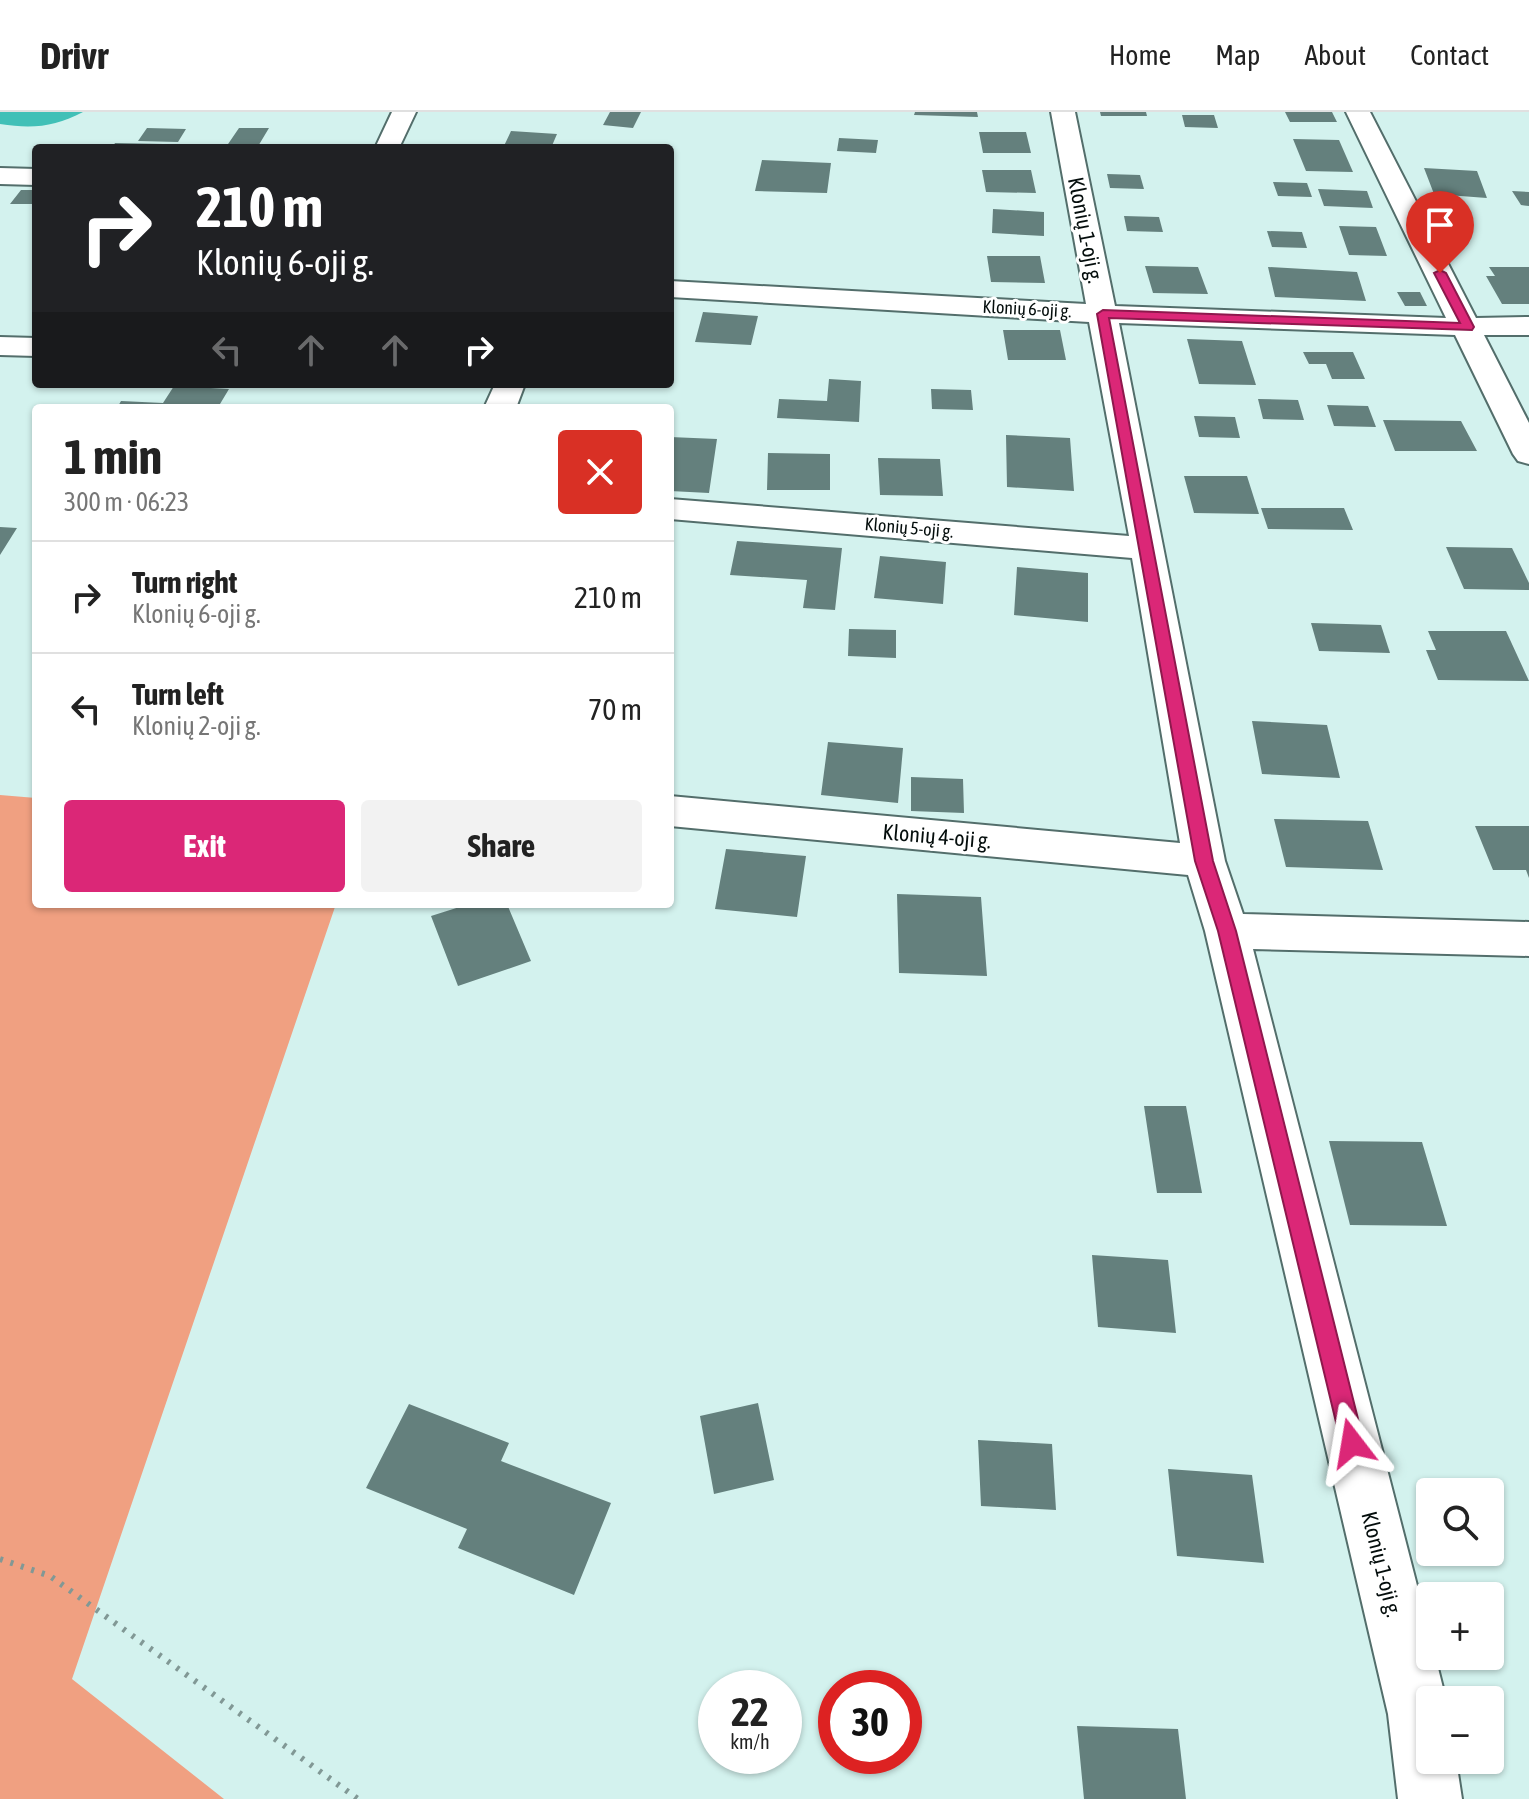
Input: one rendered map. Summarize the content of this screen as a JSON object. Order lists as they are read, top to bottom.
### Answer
{
  "streets": {
    "street": [
      "Klonių 1-oji g.",
      "Klonių 6-oji g.",
      "Klonių 5-oji g.",
      "Klonių 4-oji g."
    ]
  },
  "crossings": [
    ["Klonių 1-oji g.", "Klonių 6-oji g."],
    ["Klonių 1-oji g.", "Klonių 5-oji g."],
    ["Klonių 1-oji g.", "Klonių 4-oji g."]
  ],
  "page": {
    "header": "Drivr",
    "nav": [
      "Home",
      "Map",
      "About",
      "Contact"
    ],
    "turn": ["210 m", "Klonių 6-oji g."],
    "heading": ["1 min", "300 m · 06:23"],
    "list": [
      {
        "name": "Turn right",
        "note": "Klonių 6-oji g.",
        "value": "210 m"
      },
      {
        "name": "Turn left",
        "note": "Klonių 2-oji g.",
        "value": "70 m"
      }
    ],
    "buttons": ["Exit", "Share"],
    "map_buttons": ["+", "−"],
    "speed": "22 km/h",
    "limit": "30"
  }
}
